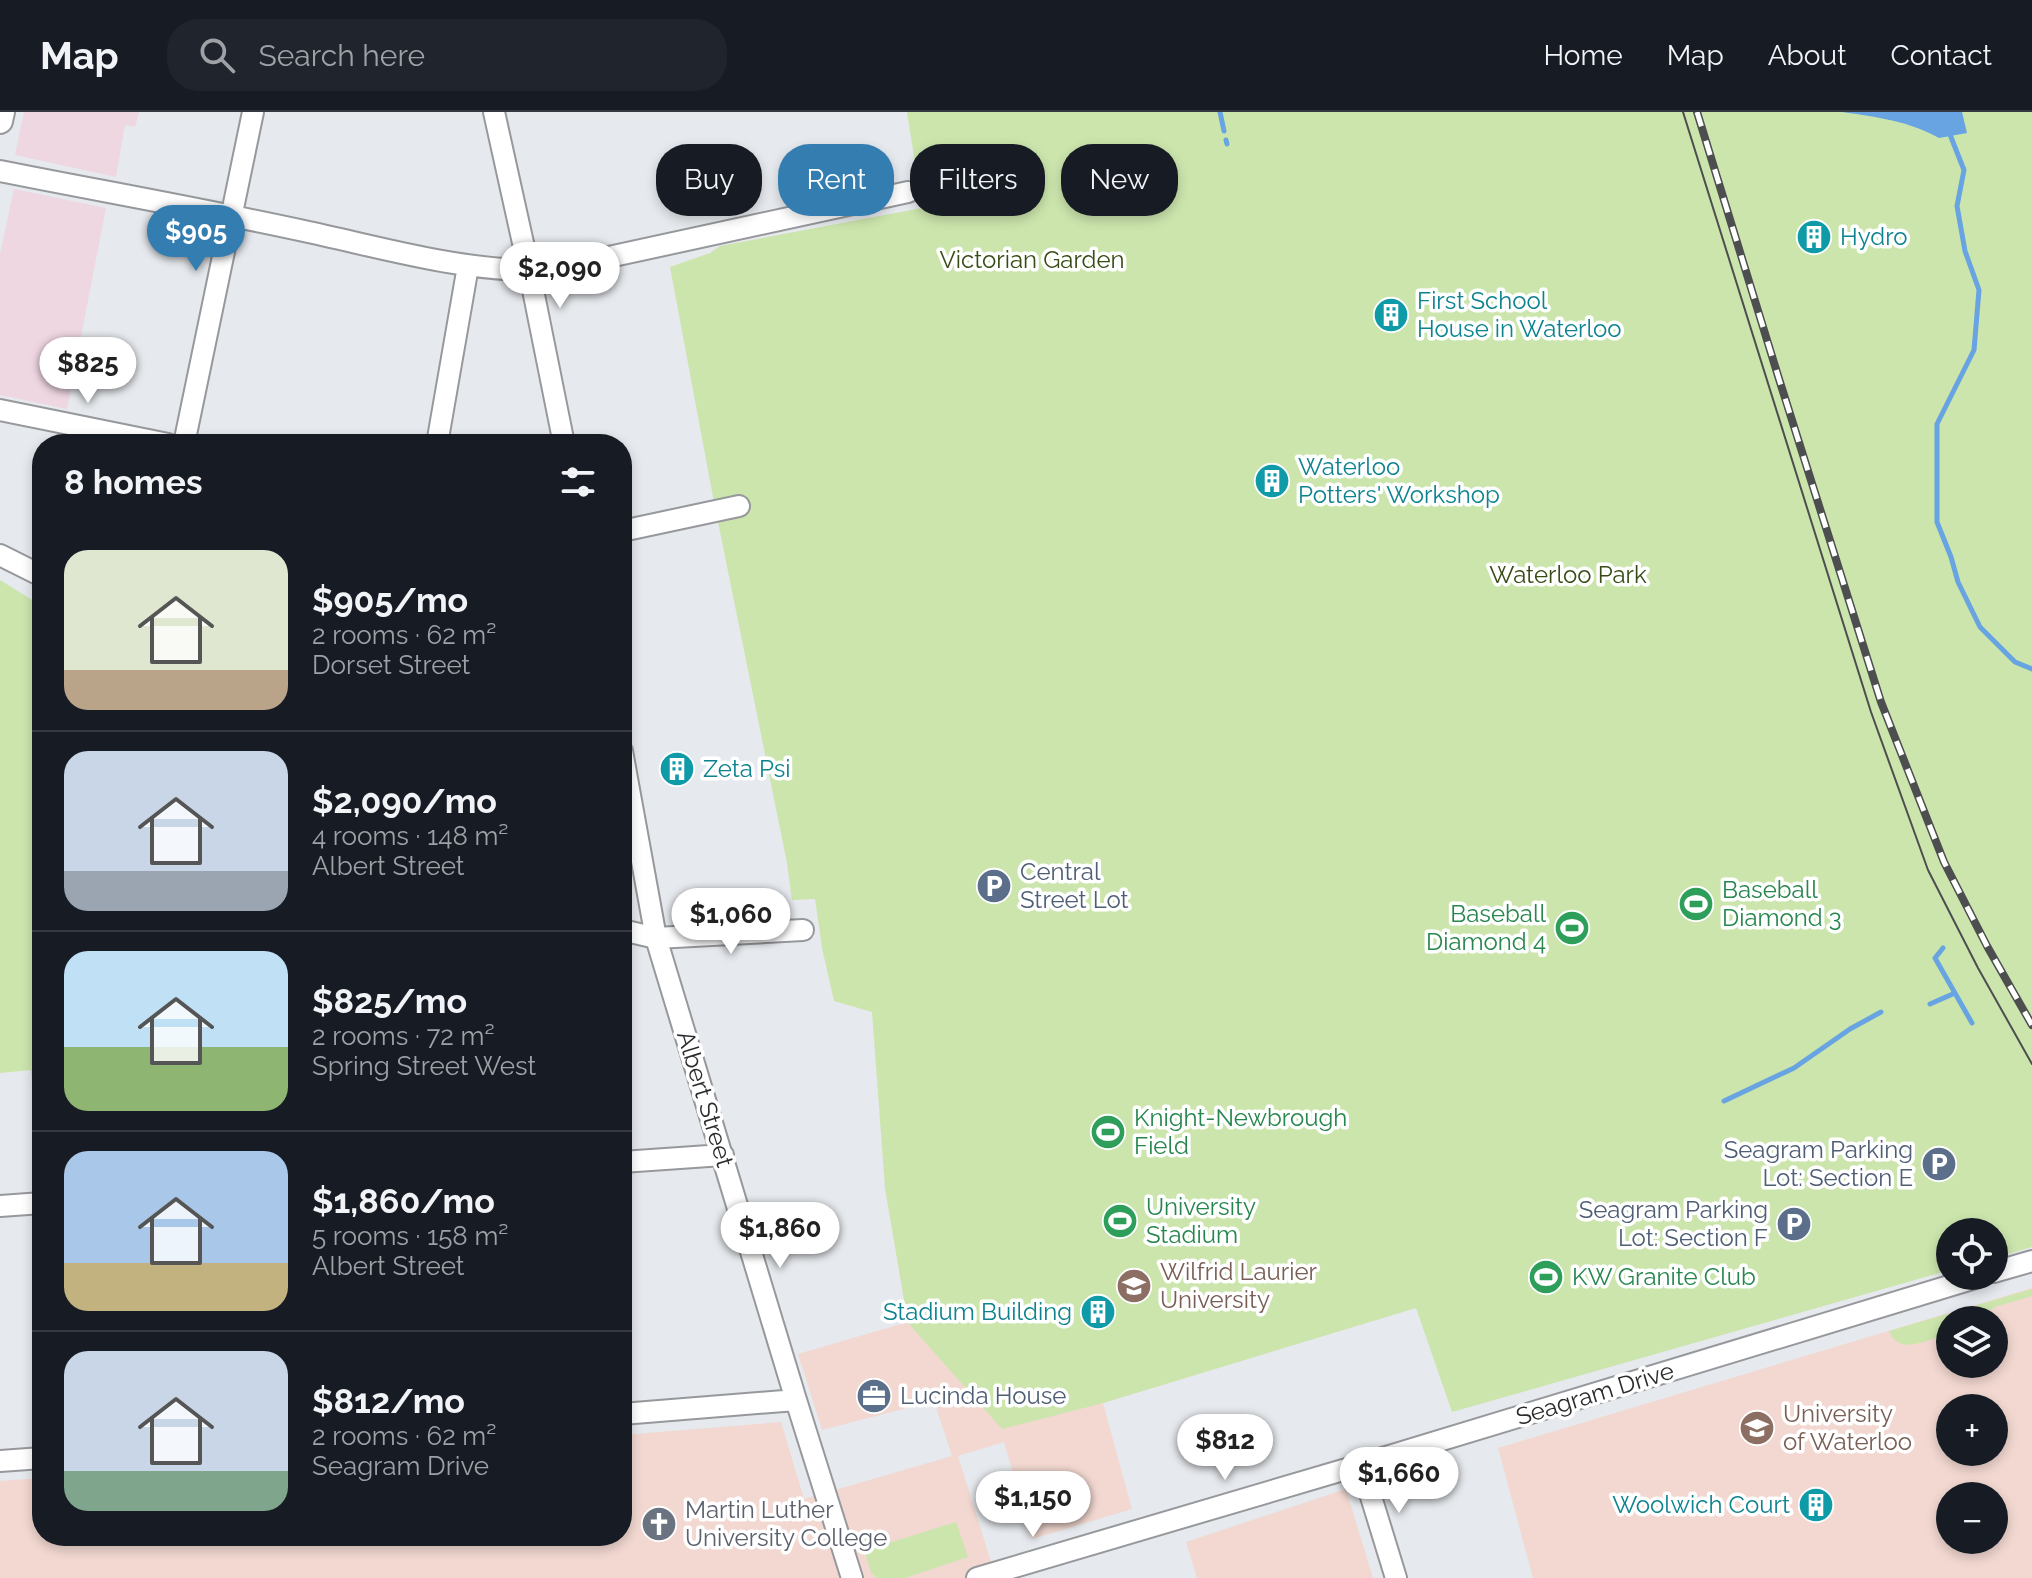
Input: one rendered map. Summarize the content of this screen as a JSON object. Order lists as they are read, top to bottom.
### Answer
{
  "streets": {
    "street": ["Albert Street", "Seagram Drive"]
  },
  "parks": ["Victorian Garden", "Waterloo Park"],
  "places": {
    "building": [
      "Hydro",
      "First School House in Waterloo",
      "Waterloo Potters' Workshop",
      "Zeta Psi",
      "Stadium Building",
      "Woolwich Court"
    ],
    "parking": ["Central Street Lot", "Seagram Parking Lot: Section E", "Seagram Parking Lot: Section F"],
    "sports": [
      "Baseball Diamond 3",
      "Baseball Diamond 4",
      "Knight-Newbrough Field",
      "University Stadium",
      "KW Granite Club"
    ],
    "school or university": ["Wilfrid Laurier University", "University of Waterloo"],
    "office": ["Lucinda House"],
    "church": ["Martin Luther University College"]
  },
  "page": {
    "header": "Map",
    "search": "Search here",
    "nav": [
      "Home",
      "Map",
      "About",
      "Contact"
    ],
    "chip": [
      "Buy",
      "Rent",
      "Filters",
      "New"
    ],
    "price": [
      "$905",
      "$2,090",
      "$825",
      "$1,060",
      "$1,860",
      "$812",
      "$1,660",
      "$1,150"
    ],
    "heading": "8 homes",
    "list": [
      {
        "name": "$905/mo",
        "note": "2 rooms · 62 m² · Dorset Street"
      },
      {
        "name": "$2,090/mo",
        "note": "4 rooms · 148 m² · Albert Street"
      },
      {
        "name": "$825/mo",
        "note": "2 rooms · 72 m² · Spring Street West"
      },
      {
        "name": "$1,860/mo",
        "note": "5 rooms · 158 m² · Albert Street"
      },
      {
        "name": "$812/mo",
        "note": "2 rooms · 62 m² · Seagram Drive"
      }
    ],
    "map_buttons": ["+", "−"]
  }
}
